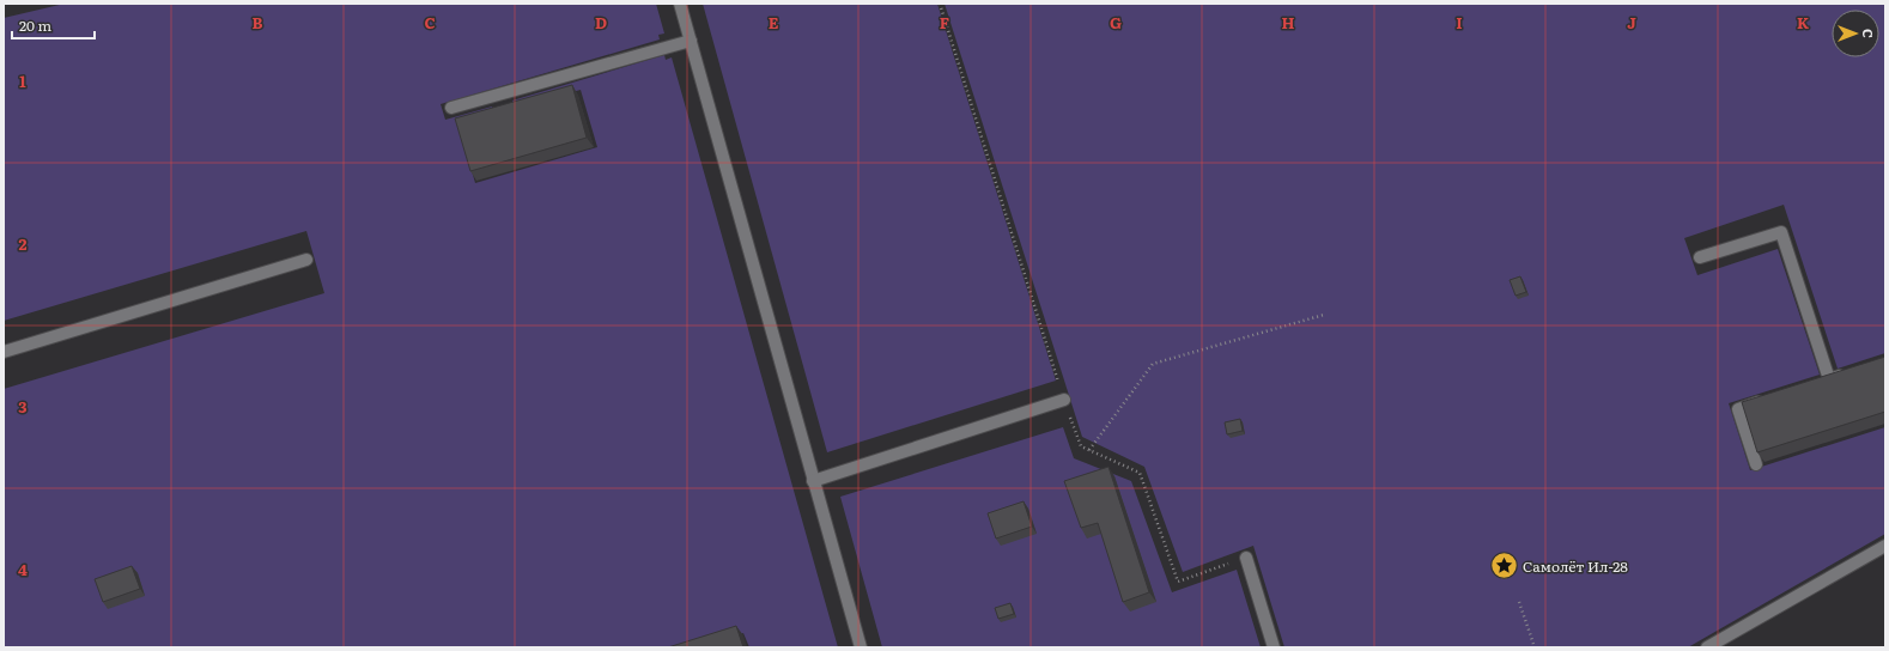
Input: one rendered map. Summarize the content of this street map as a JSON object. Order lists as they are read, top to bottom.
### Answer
{
  "places": {
    "place": ["Самолёт Ил-28"]
  },
  "scale_bar": "20 m",
  "north": "right",
  "grid": {
    "columns": [
      "B",
      "C",
      "D",
      "E",
      "F",
      "G",
      "H",
      "I",
      "J",
      "K"
    ],
    "rows": [
      "1",
      "2",
      "3",
      "4"
    ]
  }
}
